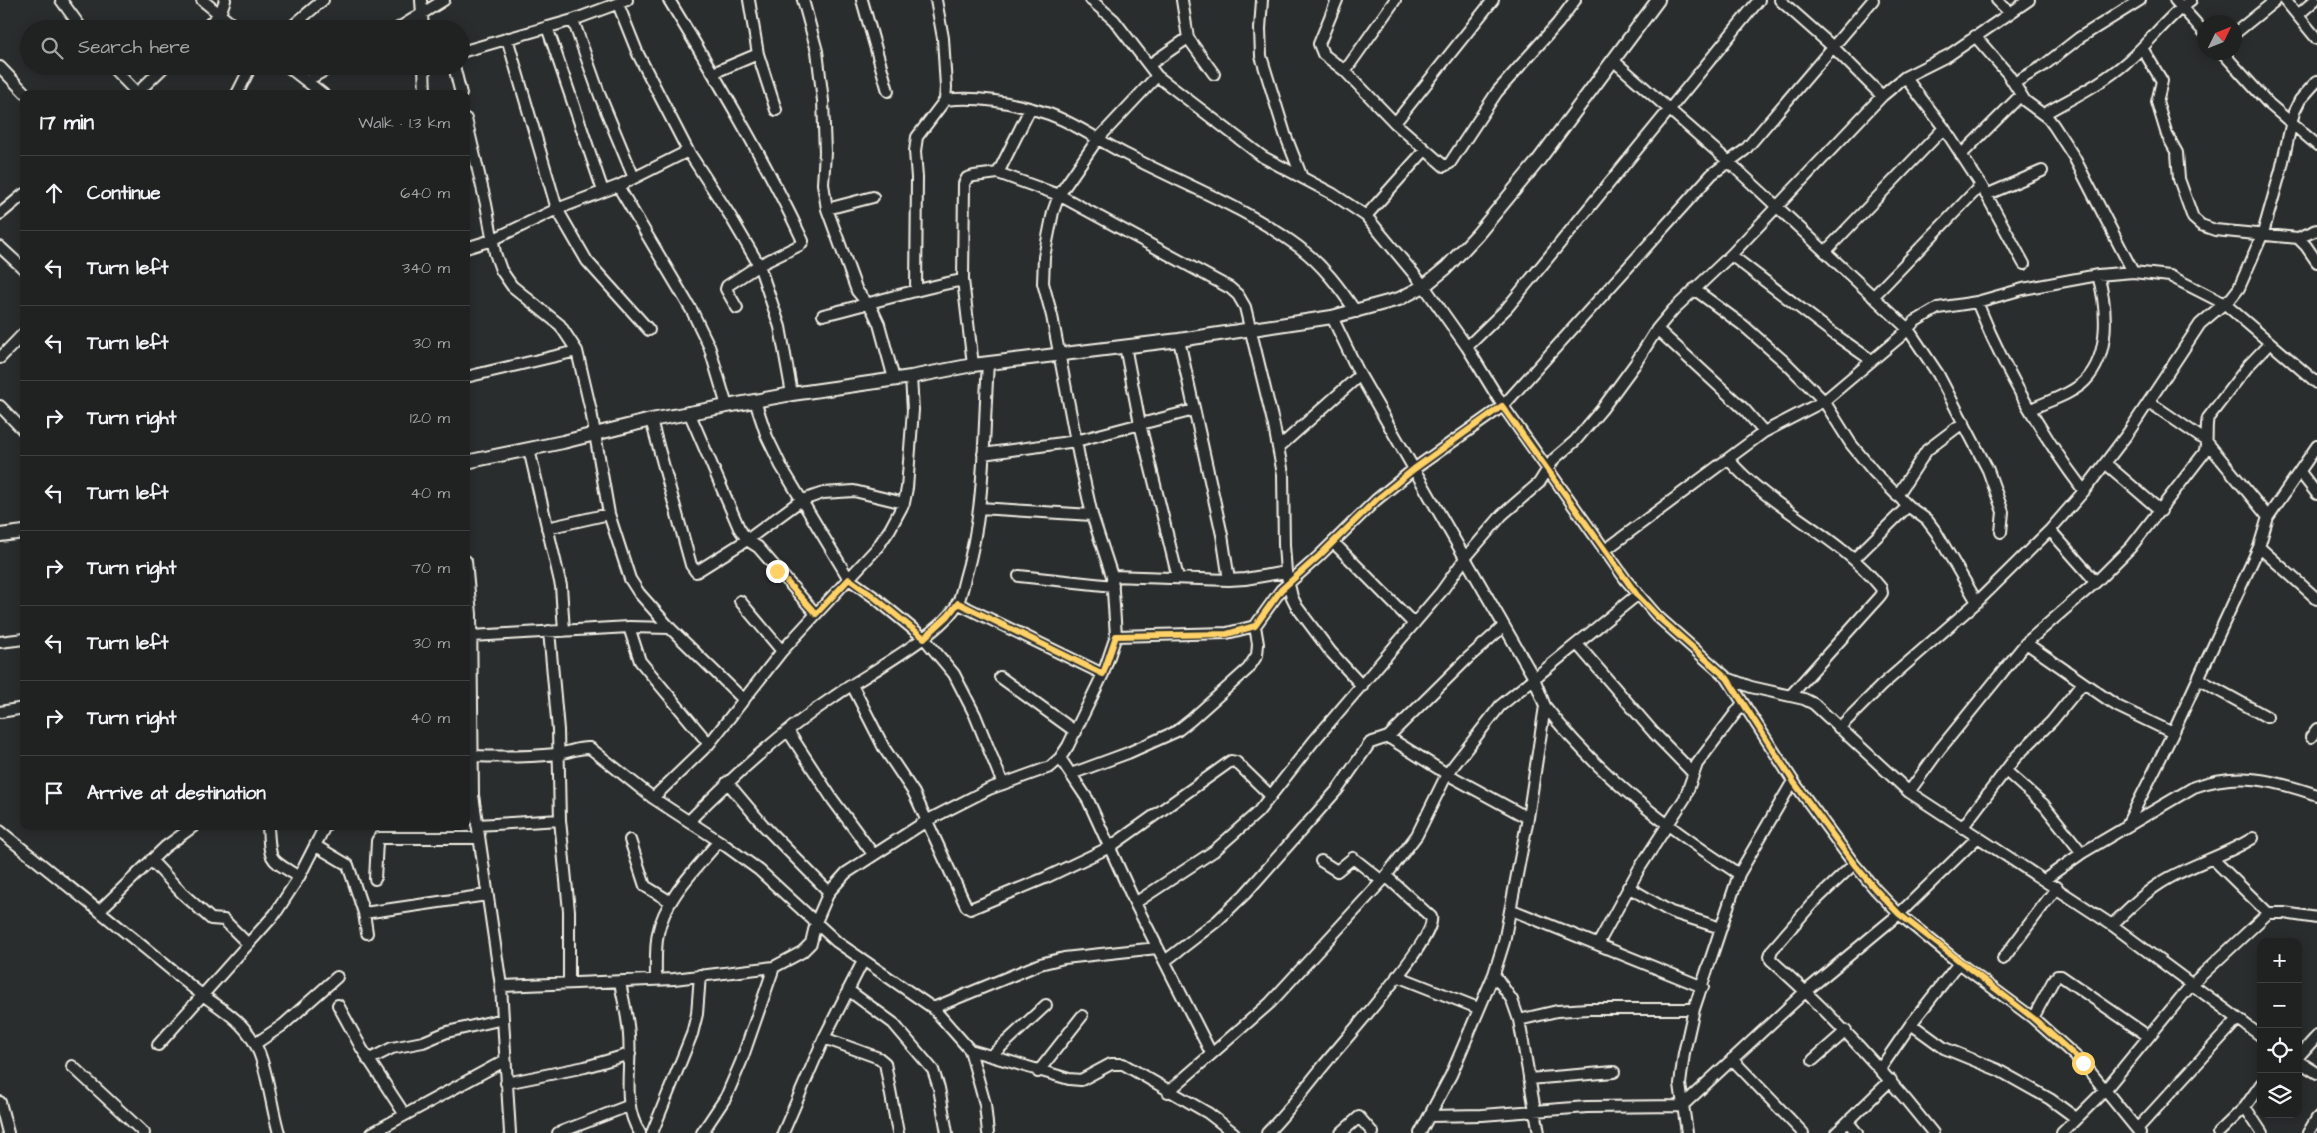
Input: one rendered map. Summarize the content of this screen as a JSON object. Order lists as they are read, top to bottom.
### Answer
{
  "north": "top right",
  "page": {
    "search": "Search here",
    "heading": ["17 min", "Walk · 1.3 km"],
    "list": [
      ["Continue", "640 m"],
      ["Turn left", "340 m"],
      ["Turn left", "30 m"],
      ["Turn right", "120 m"],
      ["Turn left", "40 m"],
      ["Turn right", "70 m"],
      ["Turn left", "30 m"],
      ["Turn right", "40 m"],
      "Arrive at destination"
    ],
    "map_buttons": ["+", "−"]
  }
}
